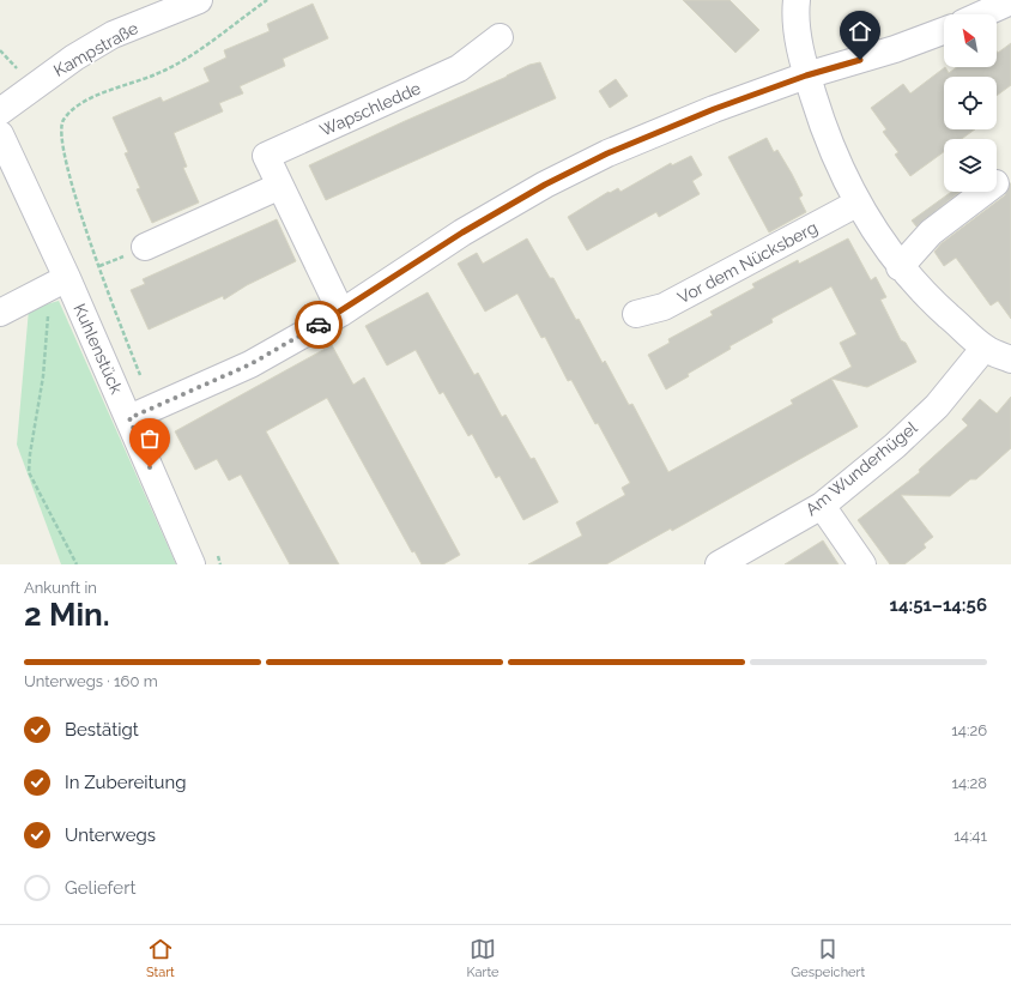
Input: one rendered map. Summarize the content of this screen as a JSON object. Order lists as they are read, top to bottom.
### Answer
{
  "streets": {
    "street": [
      "Kampstraße",
      "Wapschledde",
      "Vor dem Nücksberg",
      "Kuhlenstück",
      "Am Wunderhügel"
    ]
  },
  "north": "top left",
  "page": {
    "heading": ["2 Min.", "Ankunft in", "14:51–14:56"],
    "bar": "Unterwegs · 160 m",
    "list": [
      ["Bestätigt", "14:26"],
      ["In Zubereitung", "14:28"],
      ["Unterwegs", "14:41"],
      "Geliefert"
    ],
    "tabs": ["Start", "Karte", "Gespeichert"]
  }
}
